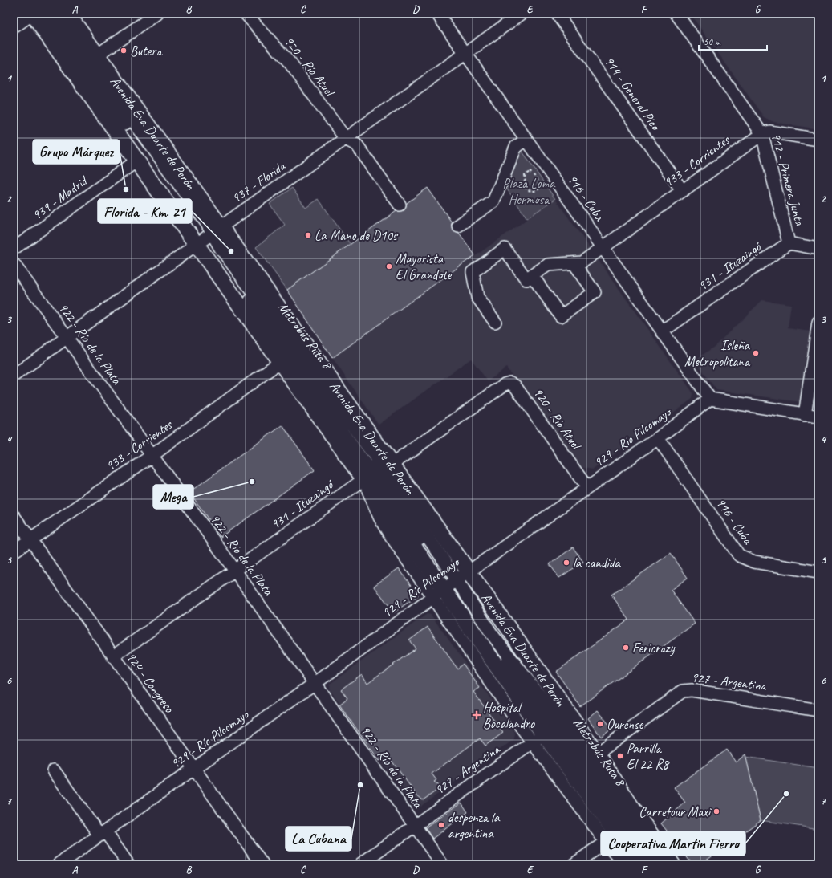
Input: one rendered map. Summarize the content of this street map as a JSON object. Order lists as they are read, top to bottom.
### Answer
{
  "streets": {
    "main road": ["Avenida Eva Duarte de Perón"],
    "street": [
      "920 - Río Atuel",
      "914 - General Pico",
      "933 - Corrientes",
      "912 - Primera Junta",
      "937 - Florida",
      "916 - Cuba",
      "939 - Madrid",
      "931 - Ituzaingó",
      "Metrobús Ruta 8",
      "922 - Río de la Plata",
      "929 - Río Pilcomayo",
      "927 - Argentina",
      "924 - Congreso"
    ]
  },
  "crossings": [
    ["920 - Río Atuel", "937 - Florida"],
    ["920 - Río Atuel", "931 - Ituzaingó"],
    ["920 - Río Atuel", "929 - Río Pilcomayo"],
    ["914 - General Pico", "933 - Corrientes"],
    ["Avenida Eva Duarte de Perón", "933 - Corrientes"],
    ["Avenida Eva Duarte de Perón", "937 - Florida"],
    ["Avenida Eva Duarte de Perón", "939 - Madrid"],
    ["Avenida Eva Duarte de Perón", "931 - Ituzaingó"],
    ["Avenida Eva Duarte de Perón", "Metrobús Ruta 8"],
    ["Avenida Eva Duarte de Perón", "929 - Río Pilcomayo"],
    ["Avenida Eva Duarte de Perón", "927 - Argentina"],
    ["933 - Corrientes", "912 - Primera Junta"],
    ["933 - Corrientes", "916 - Cuba"],
    ["933 - Corrientes", "922 - Río de la Plata"],
    ["933 - Corrientes", "924 - Congreso"],
    ["912 - Primera Junta", "931 - Ituzaingó"],
    ["937 - Florida", "916 - Cuba"],
    ["937 - Florida", "Metrobús Ruta 8"],
    ["937 - Florida", "922 - Río de la Plata"],
    ["916 - Cuba", "931 - Ituzaingó"],
    ["916 - Cuba", "929 - Río Pilcomayo"],
    ["931 - Ituzaingó", "Metrobús Ruta 8"],
    ["931 - Ituzaingó", "922 - Río de la Plata"],
    ["931 - Ituzaingó", "924 - Congreso"],
    ["Metrobús Ruta 8", "929 - Río Pilcomayo"],
    ["922 - Río de la Plata", "929 - Río Pilcomayo"],
    ["922 - Río de la Plata", "927 - Argentina"],
    ["929 - Río Pilcomayo", "924 - Congreso"]
  ],
  "parks": ["Plaza Loma Hermosa"],
  "places": {
    "other": [
      "Butera",
      "Grupo Márquez",
      "La Mano de D10s",
      "Florida - Km. 21",
      "Mayorista El Grandote",
      "Isleña Metropolitana",
      "Mega",
      "la candida",
      "Fericrazy",
      "Ourense",
      "Parrilla El 22 R8",
      "La Cubana",
      "Cooperativa Martin Fierro",
      "Carrefour Maxi",
      "despenza la argentina"
    ],
    "health": ["Hospital Bocalandro"]
  },
  "scale_bar": "50 m",
  "grid": {
    "columns": [
      "A",
      "B",
      "C",
      "D",
      "E",
      "F",
      "G"
    ],
    "rows": [
      "1",
      "2",
      "3",
      "4",
      "5",
      "6",
      "7"
    ]
  }
}
